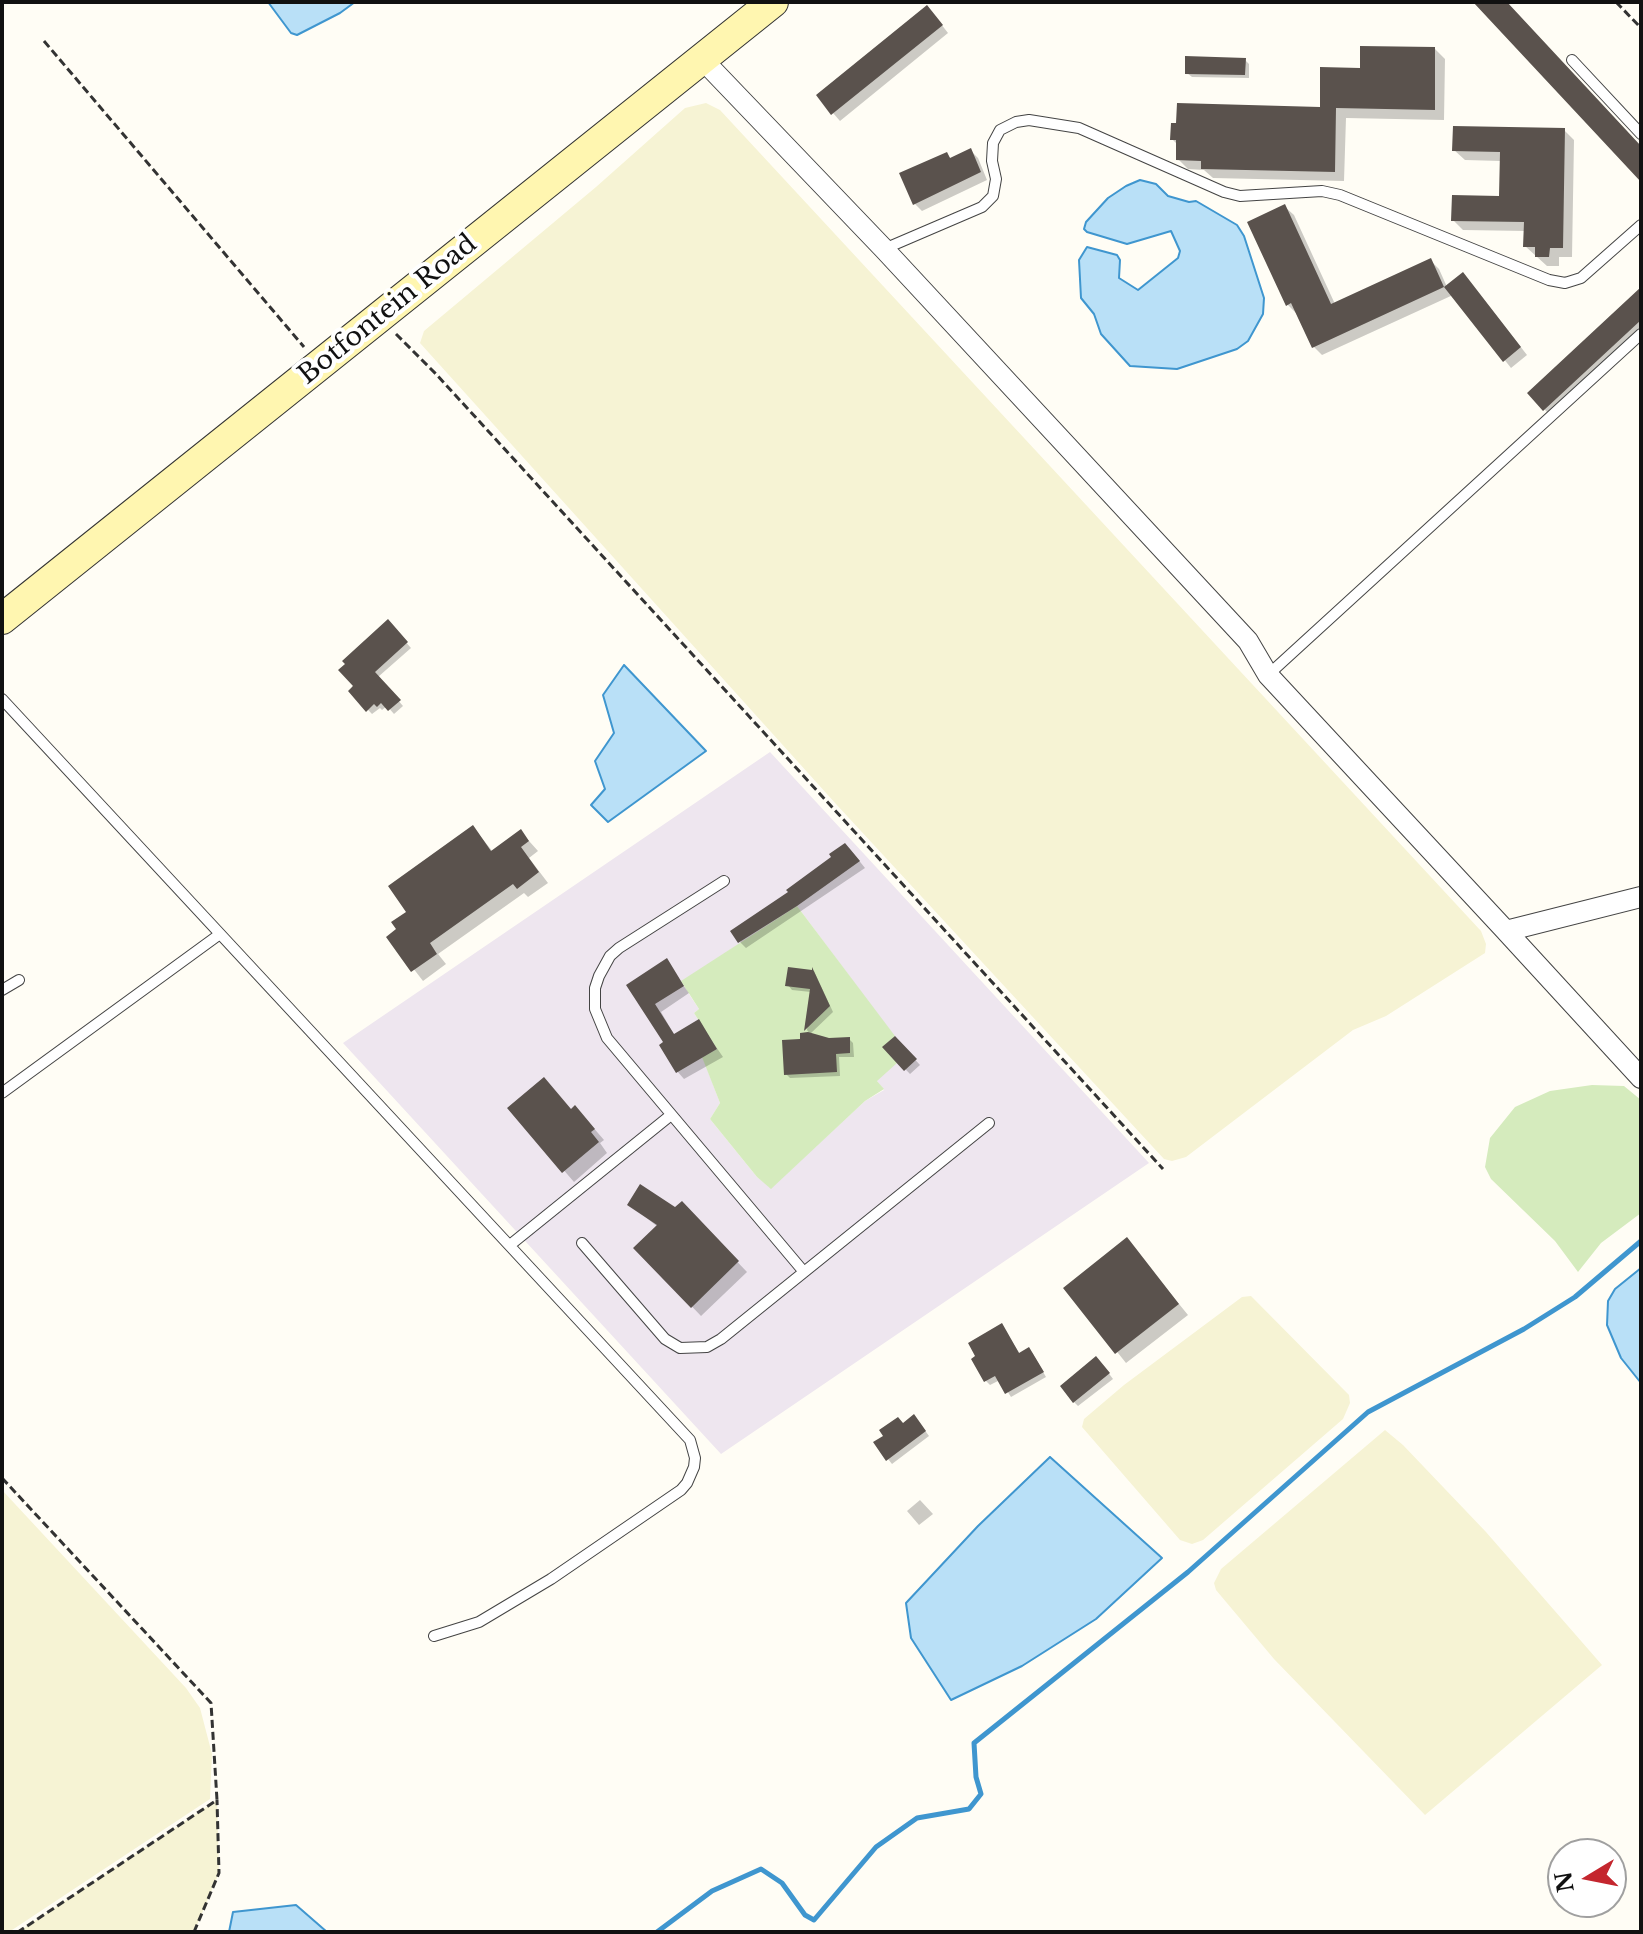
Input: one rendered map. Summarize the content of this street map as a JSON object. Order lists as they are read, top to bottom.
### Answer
{
  "streets": {
    "main road": ["Botfontein Road"]
  },
  "north": "left"
}
